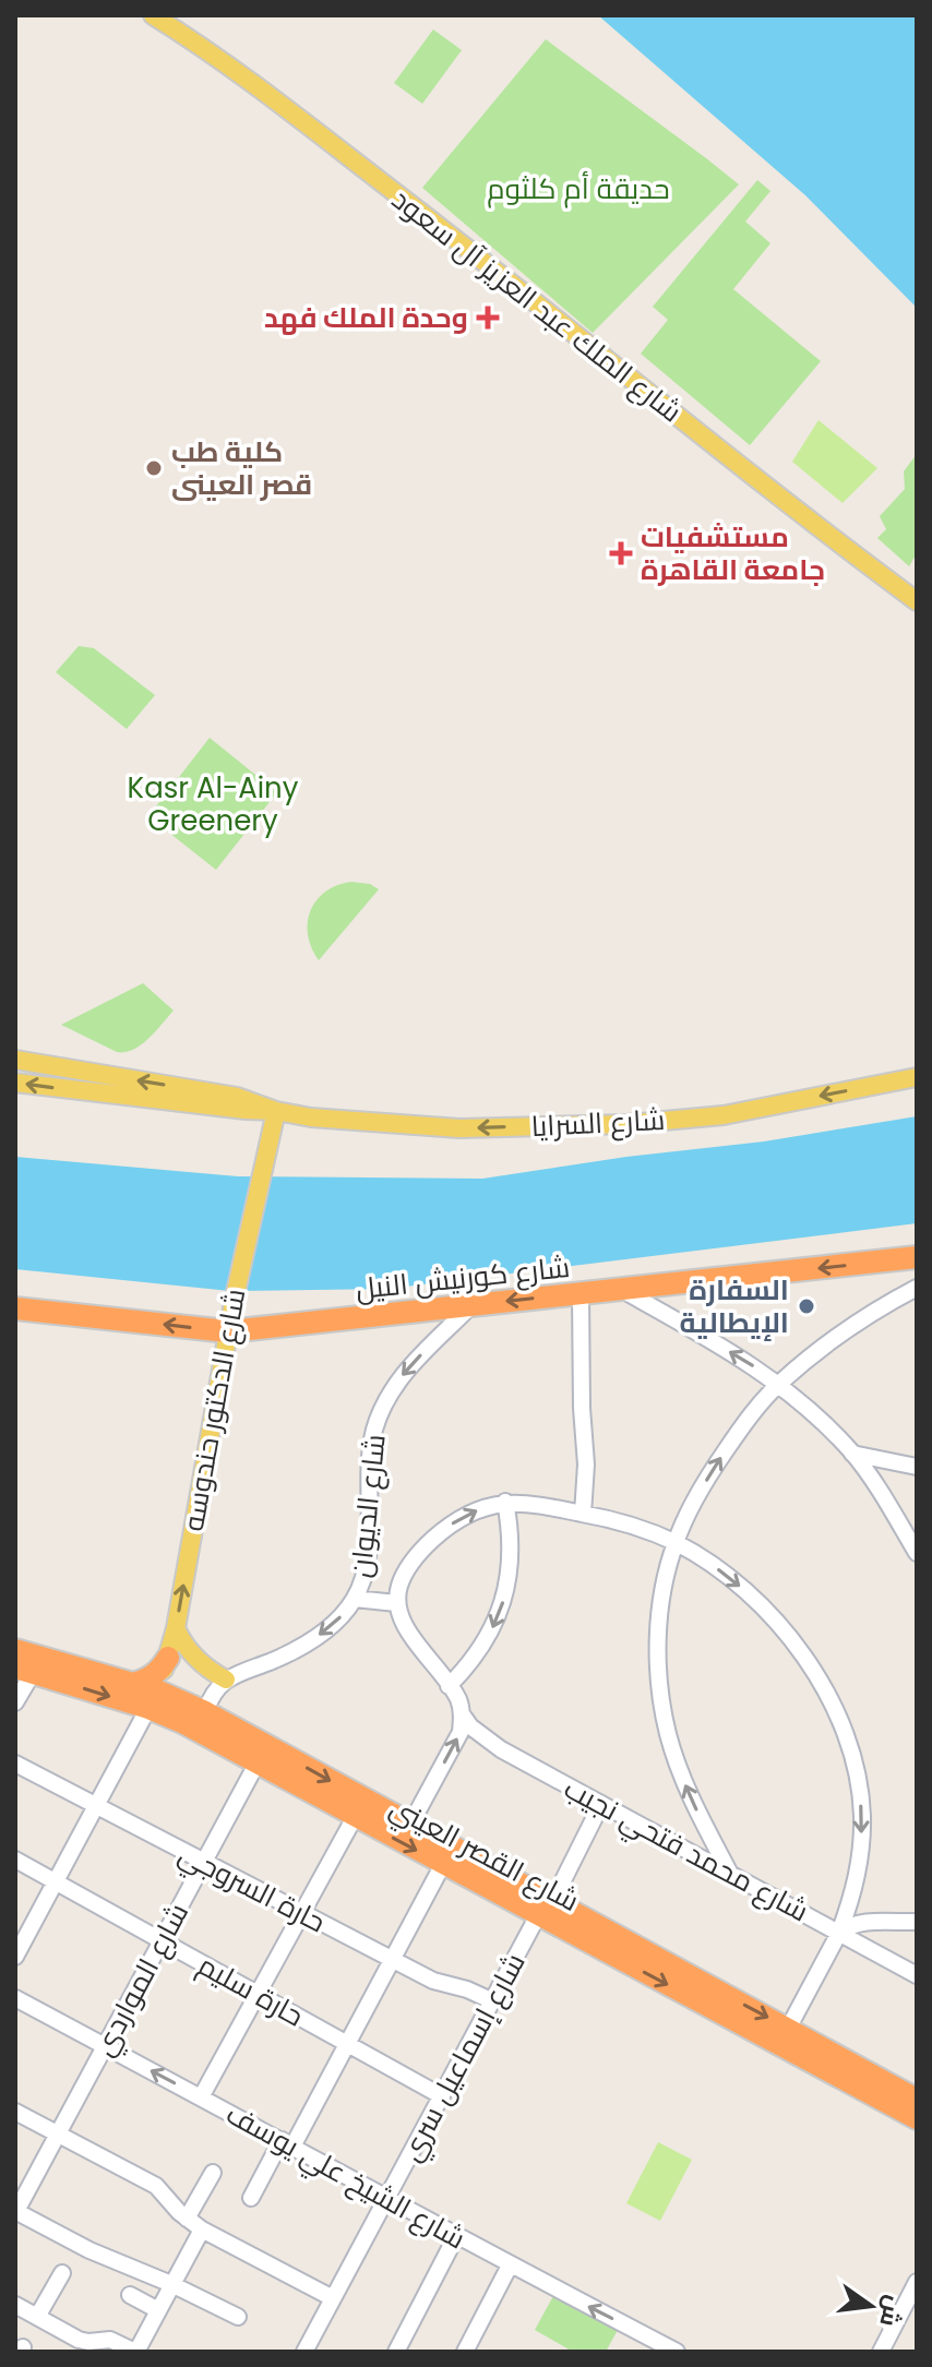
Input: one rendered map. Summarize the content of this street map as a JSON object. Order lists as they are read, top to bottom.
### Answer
{
  "streets": {
    "highway": ["شارع كورنيش النيل", "شارع القصر العيني"],
    "main road": ["شارع الملك عبد العزيز آل سعود", "شارع السرايا", "شارع الدكتور حندوسه"],
    "street": [
      "شارع الديوان",
      "شارع محمد فتحي نجيب",
      "حارة السروجي",
      "شارع المواردي",
      "حارة سليم",
      "شارع إسماعيل سري",
      "شارع الشيخ علي يوسف"
    ]
  },
  "crossings": [
    ["شارع السرايا", "شارع الدكتور حندوسه"],
    ["شارع كورنيش النيل", "شارع الدكتور حندوسه"],
    ["شارع كورنيش النيل", "شارع الديوان"],
    ["شارع الدكتور حندوسه", "شارع القصر العيني"],
    ["شارع محمد فتحي نجيب", "شارع إسماعيل سري"],
    ["شارع القصر العيني", "شارع المواردي"],
    ["شارع القصر العيني", "شارع إسماعيل سري"],
    ["حارة السروجي", "شارع المواردي"],
    ["حارة السروجي", "شارع إسماعيل سري"],
    ["شارع المواردي", "حارة سليم"],
    ["شارع المواردي", "شارع الشيخ علي يوسف"],
    ["حارة سليم", "شارع إسماعيل سري"],
    ["شارع إسماعيل سري", "شارع الشيخ علي يوسف"]
  ],
  "one_way": ["شارع السرايا", "شارع كورنيش النيل", "شارع الدكتور حندوسه"],
  "parks": ["حديقة أم كلثوم", "Kasr Al-Ainy Greenery"],
  "places": {
    "health": ["وحدة الملك فهد", "مستشفيات جامعة القاهرة"],
    "other": ["كلية طب قصر العينى", "السفارة الإيطالية"]
  },
  "north": "right"
}
